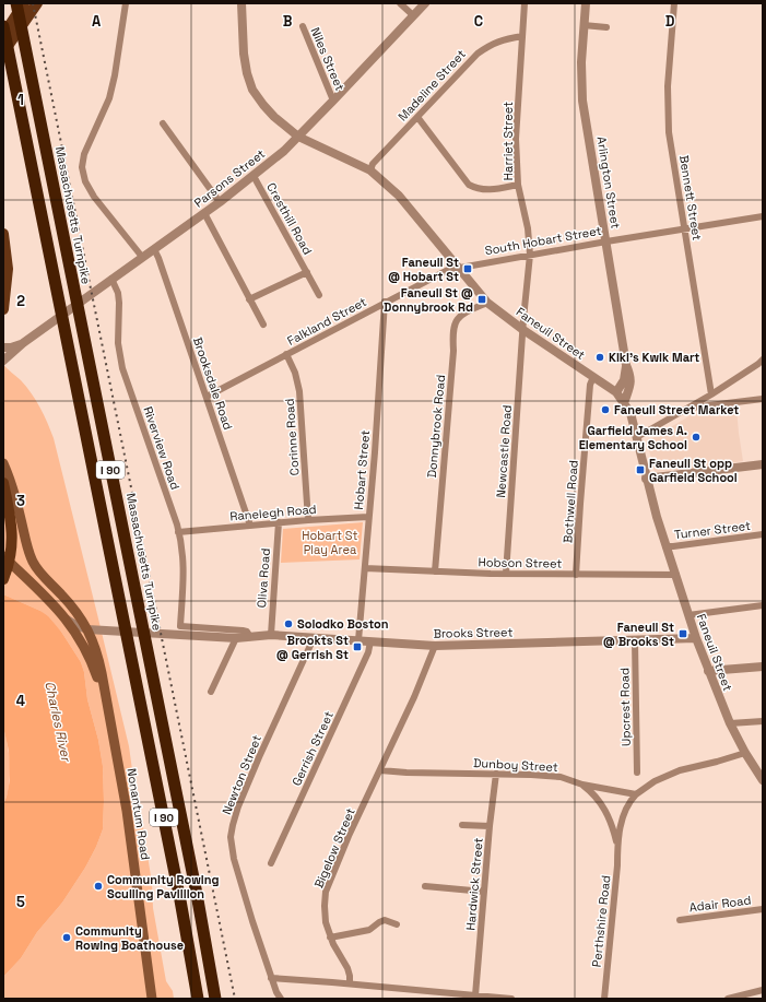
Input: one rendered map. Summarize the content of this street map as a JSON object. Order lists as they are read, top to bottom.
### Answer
{
  "streets": {
    "highway": ["Massachusetts Turnpike", "I 90"],
    "main road": ["Nonantum Road"],
    "street": [
      "Niles Street",
      "Madeline Street",
      "Harriet Street",
      "Parsons Street",
      "Arlington Street",
      "Bennett Street",
      "Cresthill Road",
      "South Hobart Street",
      "Falkland Street",
      "Faneuil Street",
      "Brooksdale Road",
      "Donnybrook Road",
      "Corinne Road",
      "Riverview Road",
      "Newcastle Road",
      "Hobart Street",
      "Bothwell Road",
      "Ranelegh Road",
      "Turner Street",
      "Hobson Street",
      "Oliva Road",
      "Brooks Street",
      "Upcrest Road",
      "Gerrish Street",
      "Dunboy Street",
      "Newton Street",
      "Bigelow Street",
      "Hardwick Street",
      "Adair Road",
      "Perthshire Road"
    ]
  },
  "crossings": [
    ["Niles Street", "Parsons Street"],
    ["Madeline Street", "Harriet Street"],
    ["Madeline Street", "Faneuil Street"],
    ["Harriet Street", "South Hobart Street"],
    ["Harriet Street", "Faneuil Street"],
    ["Harriet Street", "Newcastle Road"],
    ["Parsons Street", "Cresthill Road"],
    ["Parsons Street", "Faneuil Street"],
    ["Parsons Street", "Brooksdale Road"],
    ["Parsons Street", "Riverview Road"],
    ["Arlington Street", "South Hobart Street"],
    ["Arlington Street", "Faneuil Street"],
    ["Bennett Street", "South Hobart Street"],
    ["South Hobart Street", "Falkland Street"],
    ["South Hobart Street", "Faneuil Street"],
    ["Falkland Street", "Faneuil Street"],
    ["Falkland Street", "Brooksdale Road"],
    ["Falkland Street", "Corinne Road"],
    ["Falkland Street", "Hobart Street"],
    ["Faneuil Street", "Donnybrook Road"],
    ["Faneuil Street", "Newcastle Road"],
    ["Faneuil Street", "Bothwell Road"],
    ["Faneuil Street", "Turner Street"],
    ["Faneuil Street", "Hobson Street"],
    ["Faneuil Street", "Brooks Street"],
    ["Brooksdale Road", "Ranelegh Road"],
    ["Donnybrook Road", "Hobson Street"],
    ["Corinne Road", "Ranelegh Road"],
    ["Riverview Road", "Ranelegh Road"],
    ["Riverview Road", "Brooks Street"],
    ["Newcastle Road", "Hobson Street"],
    ["Hobart Street", "Ranelegh Road"],
    ["Hobart Street", "Hobson Street"],
    ["Hobart Street", "Brooks Street"],
    ["Bothwell Road", "Hobson Street"],
    ["Ranelegh Road", "Oliva Road"],
    ["Oliva Road", "Brooks Street"],
    ["Brooks Street", "Upcrest Road"],
    ["Brooks Street", "Gerrish Street"],
    ["Brooks Street", "Newton Street"],
    ["Brooks Street", "Nonantum Road"],
    ["Brooks Street", "Bigelow Street"],
    ["Dunboy Street", "Bigelow Street"],
    ["Dunboy Street", "Hardwick Street"],
    ["Dunboy Street", "Perthshire Road"]
  ],
  "water": ["Charles River"],
  "parks": ["Hobart St Play Area"],
  "places": {
    "transit": [
      "Faneuil St @ Hobart St",
      "Faneuil St @ Donnybrook Rd",
      "Faneuil St opp Garfield School",
      "Faneuil St @ Brooks St",
      "Brookts St @ Gerrish St"
    ],
    "other": [
      "Kiki's Kwik Mart",
      "Faneuil Street Market",
      "Garfield James A. Elementary School",
      "Solodko Boston",
      "Community Rowing Sculling Pavillion",
      "Community Rowing Boathouse"
    ]
  },
  "grid": {
    "columns": [
      "A",
      "B",
      "C",
      "D"
    ],
    "rows": [
      "1",
      "2",
      "3",
      "4",
      "5"
    ]
  }
}
